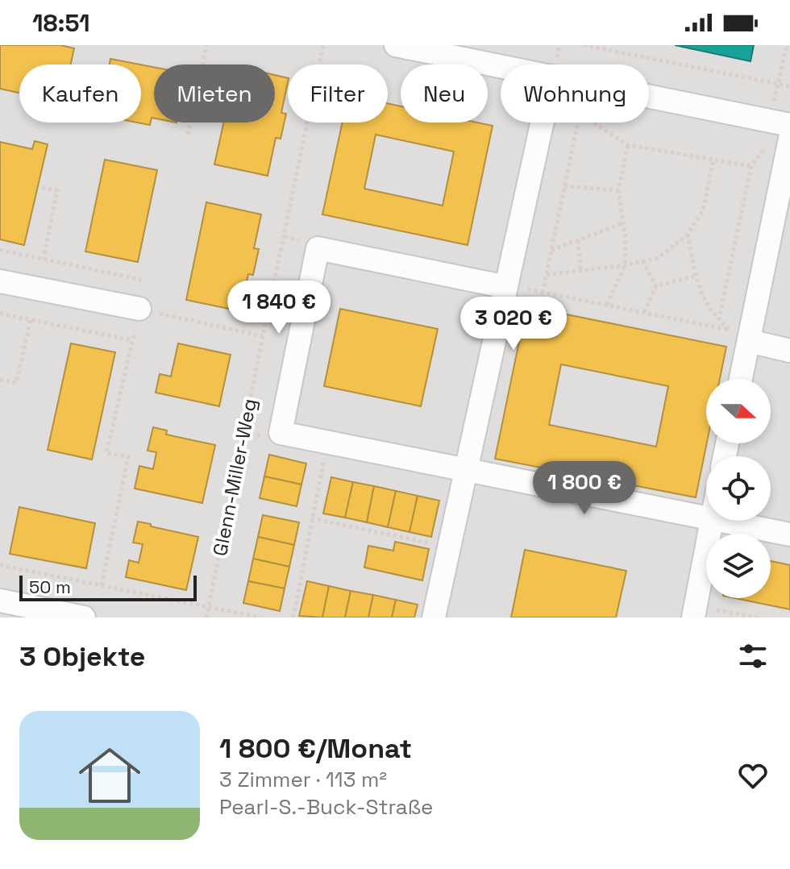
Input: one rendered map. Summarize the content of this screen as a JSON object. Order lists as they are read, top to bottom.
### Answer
{
  "streets": {
    "path": ["Glenn-Miller-Weg"]
  },
  "scale_bar": "50 m",
  "north": "right",
  "page": {
    "status": "18:51",
    "chip": [
      "Kaufen",
      "Mieten",
      "Filter",
      "Neu",
      "Wohnung"
    ],
    "price": ["1 840 €", "3 020 €", "1 800 €"],
    "scale": "50 m",
    "heading": "3 Objekte",
    "list": [
      {
        "name": "1 800 €/Monat",
        "note": "3 Zimmer · 113 m² · Pearl-S.-Buck-Straße"
      }
    ]
  }
}
